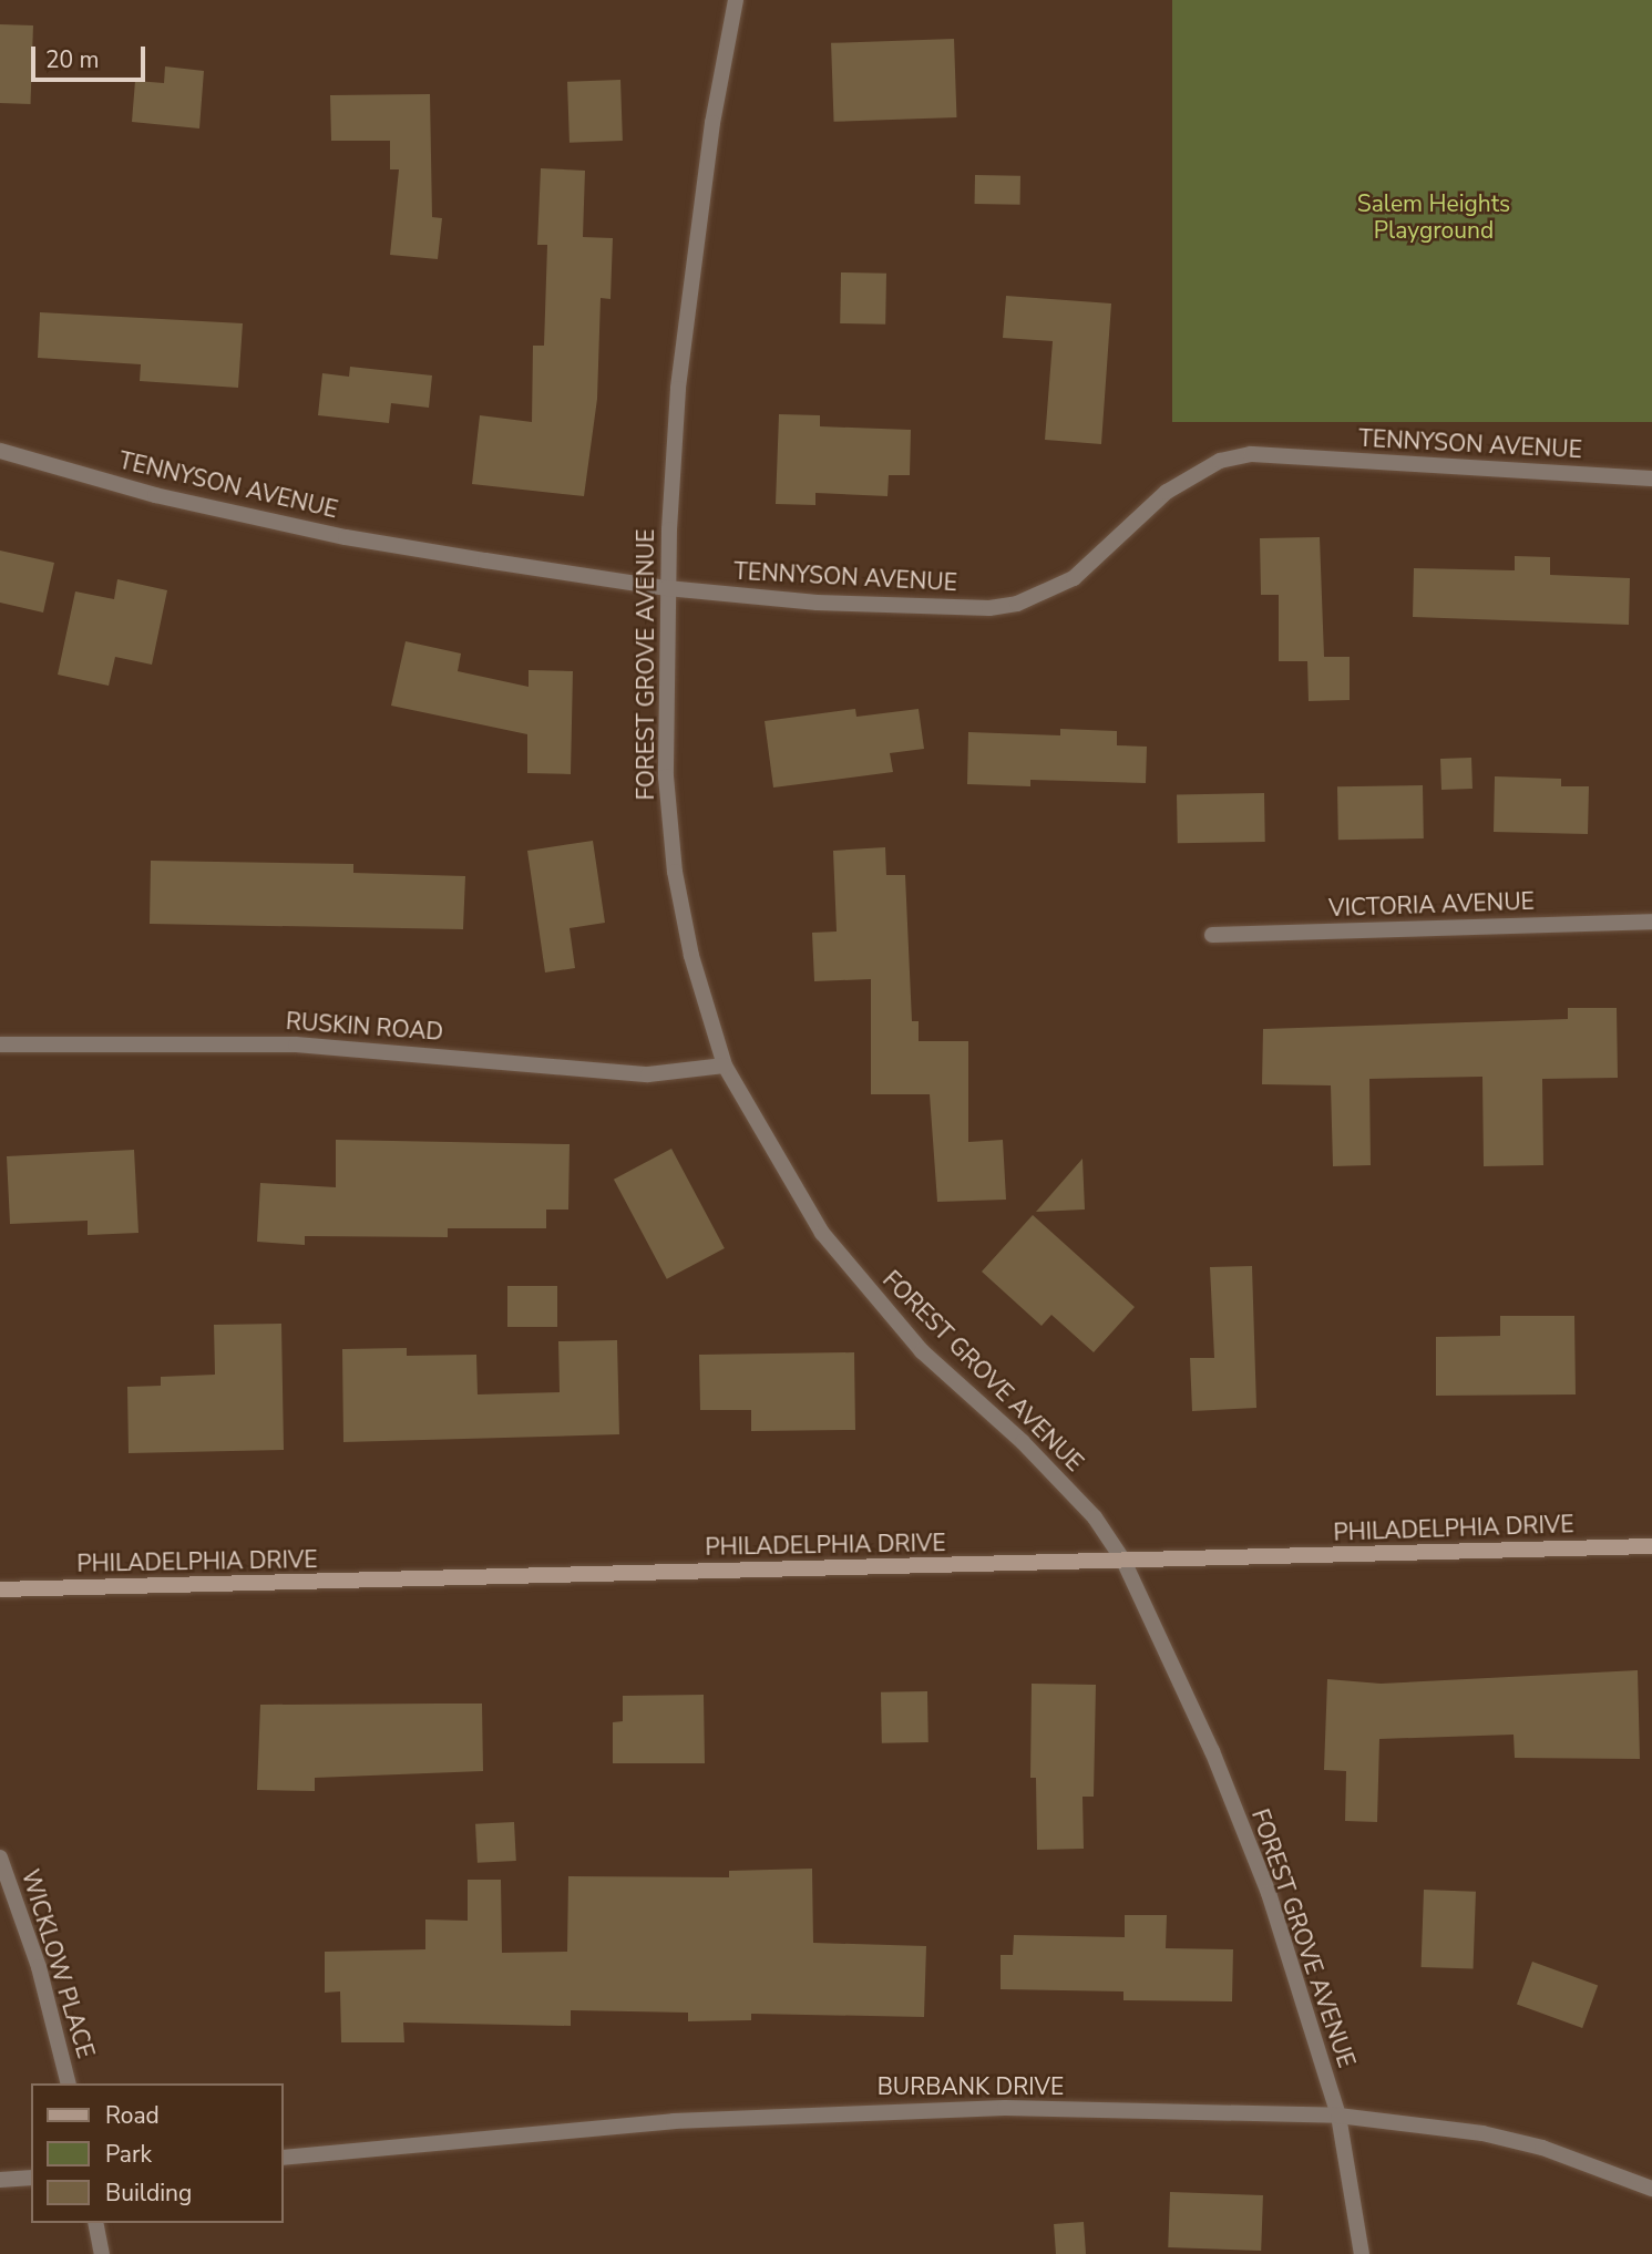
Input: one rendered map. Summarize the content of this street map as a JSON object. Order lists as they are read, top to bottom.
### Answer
{
  "streets": {
    "main road": ["PHILADELPHIA DRIVE"],
    "street": [
      "TENNYSON AVENUE",
      "FOREST GROVE AVENUE",
      "VICTORIA AVENUE",
      "RUSKIN ROAD",
      "WICKLOW PLACE",
      "BURBANK DRIVE"
    ]
  },
  "crossings": [
    ["TENNYSON AVENUE", "FOREST GROVE AVENUE"],
    ["FOREST GROVE AVENUE", "RUSKIN ROAD"],
    ["FOREST GROVE AVENUE", "PHILADELPHIA DRIVE"],
    ["FOREST GROVE AVENUE", "BURBANK DRIVE"]
  ],
  "parks": ["Salem Heights Playground"],
  "legend": ["Road", "Park", "Building"],
  "scale_bar": "20 m"
}
